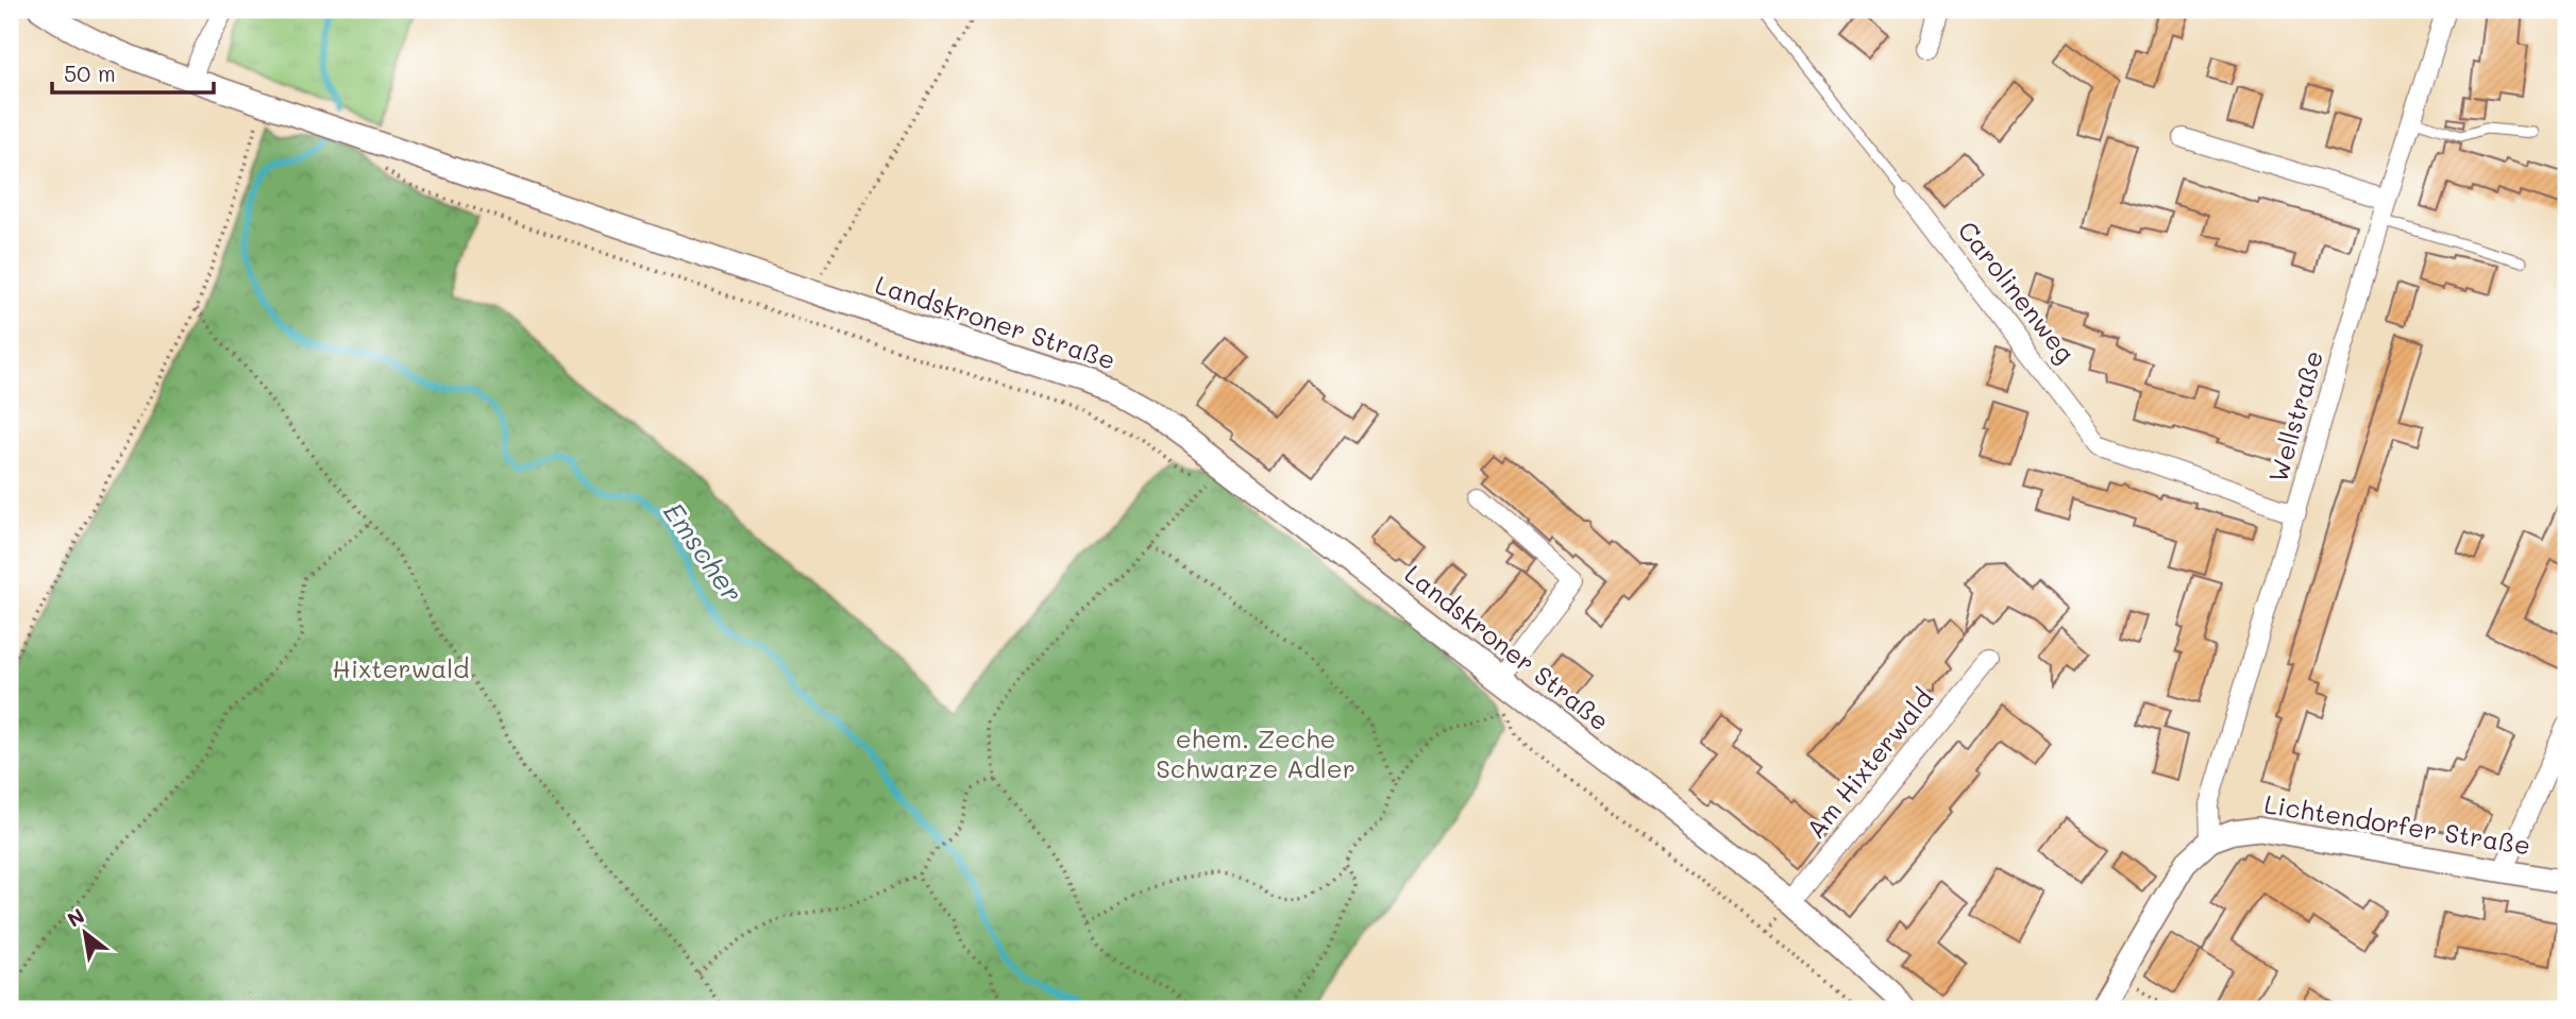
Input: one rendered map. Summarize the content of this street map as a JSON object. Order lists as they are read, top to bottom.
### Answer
{
  "streets": {
    "street": [
      "Carolinenweg",
      "Landskroner Straße",
      "Wellstraße",
      "Am Hixterwald",
      "Lichtendorfer Straße"
    ]
  },
  "crossings": [
    ["Carolinenweg", "Wellstraße"],
    ["Landskroner Straße", "Am Hixterwald"],
    ["Wellstraße", "Lichtendorfer Straße"]
  ],
  "water": ["Emscher"],
  "parks": ["Hixterwald", "ehem. Zeche Schwarze Adler"],
  "scale_bar": "50 m",
  "north": "top left"
}
